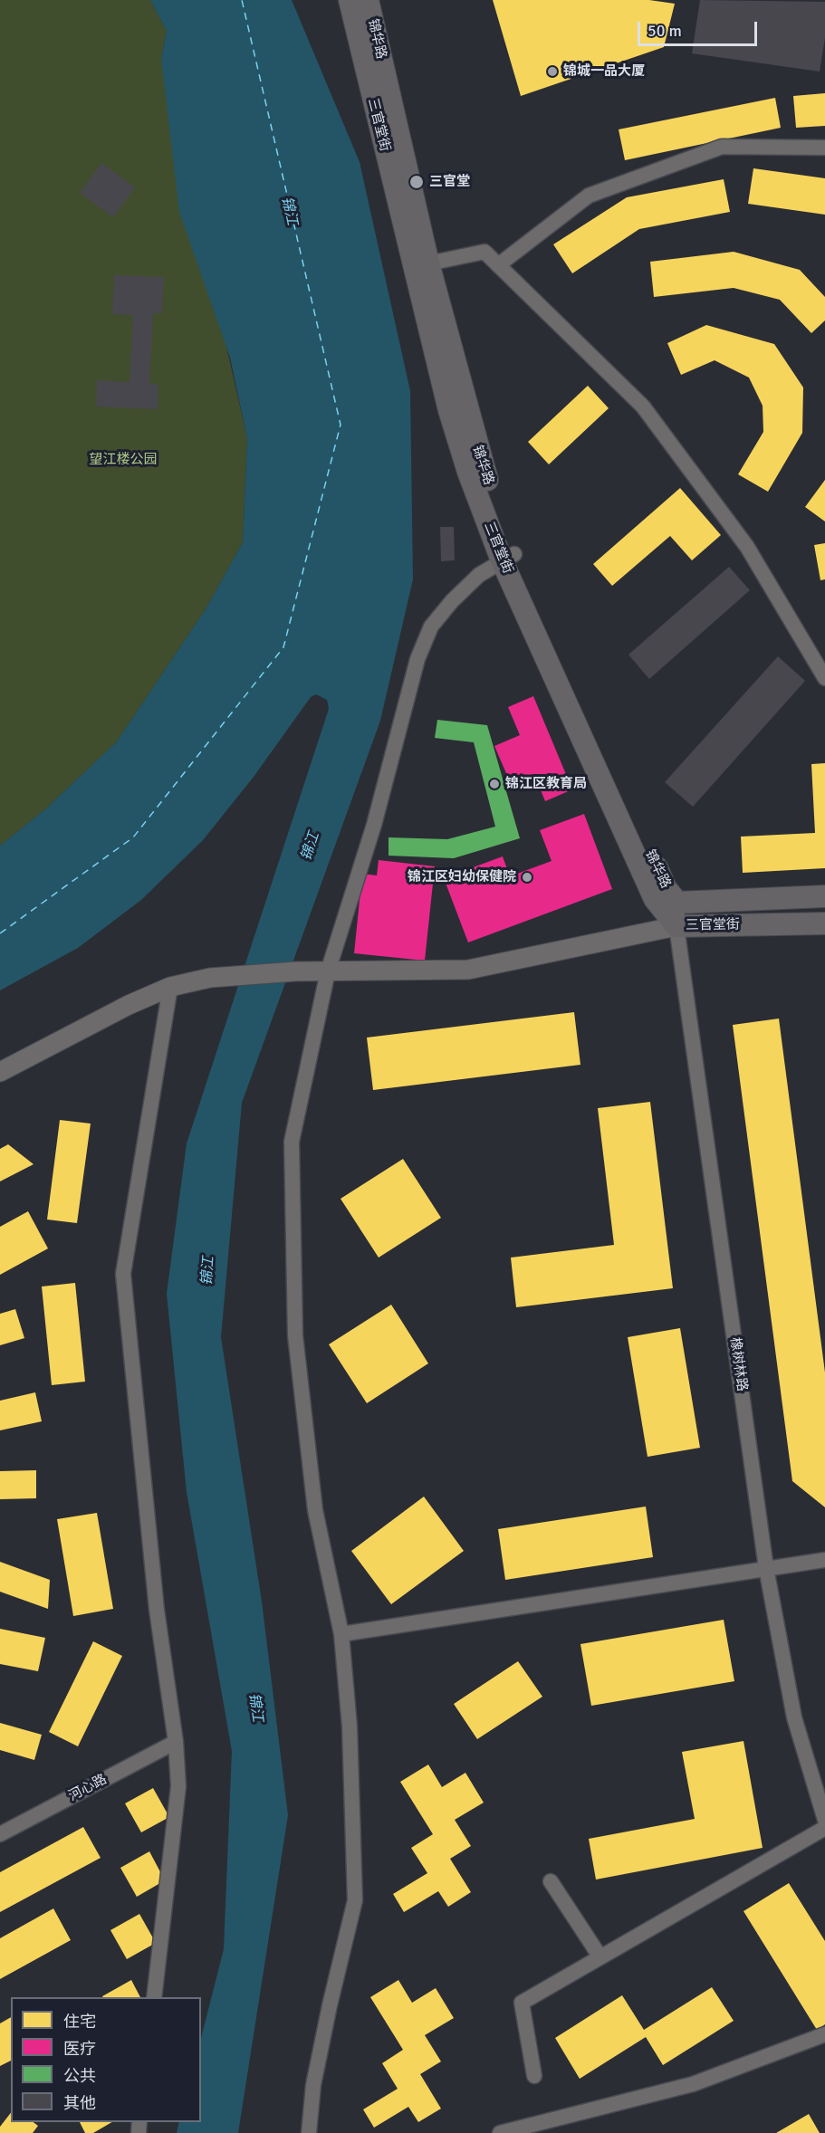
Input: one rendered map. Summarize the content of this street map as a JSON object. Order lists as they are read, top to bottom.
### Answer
{
  "streets": {
    "main road": ["锦华路", "三官堂街"],
    "street": ["橡树林路", "河心路"]
  },
  "crossings": [
    ["锦华路", "三官堂街"],
    ["锦华路", "橡树林路"],
    ["三官堂街", "橡树林路"]
  ],
  "water": ["锦江"],
  "parks": ["望江楼公园"],
  "places": [
    "锦城一品大厦",
    "三官堂",
    "锦江区教育局",
    "锦江区妇幼保健院"
  ],
  "legend": [
    "住宅",
    "医疗",
    "公共",
    "其他"
  ],
  "scale_bar": "50 m"
}
